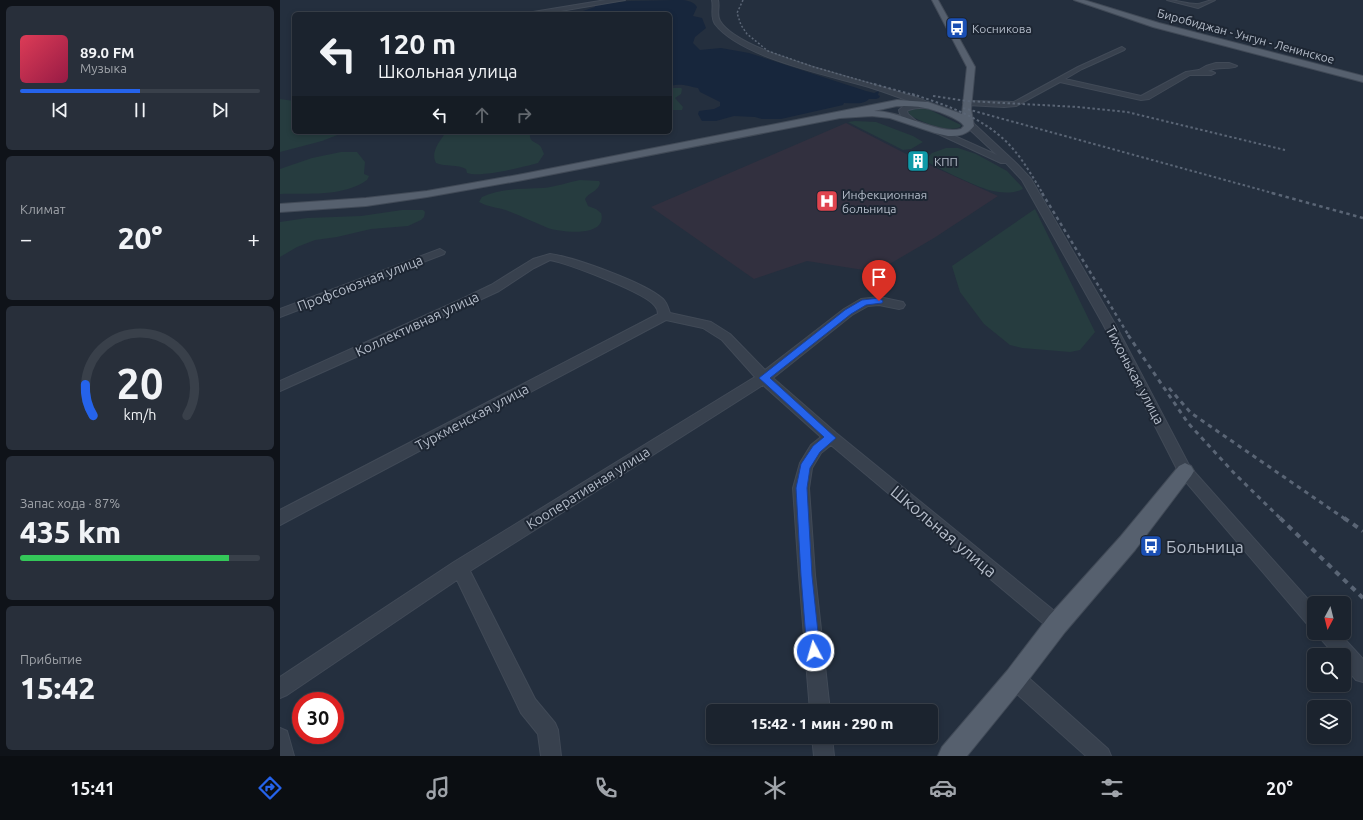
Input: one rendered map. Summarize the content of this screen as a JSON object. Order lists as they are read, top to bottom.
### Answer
{
  "streets": {
    "main road": ["Биробиджан - Унгун - Ленинское"],
    "street": [
      "Профсоюзная улица",
      "Коллективная улица",
      "Тихонькая улица",
      "Туркменская улица",
      "Кооперативная улица",
      "Школьная улица"
    ]
  },
  "crossings": [
    ["Коллективная улица", "Туркменская улица"],
    ["Коллективная улица", "Школьная улица"],
    ["Туркменская улица", "Школьная улица"],
    ["Кооперативная улица", "Школьная улица"]
  ],
  "places": {
    "bus stop": ["Косникова", "Больница"],
    "building": ["КПП"],
    "hospital": ["Инфекционная больница"]
  },
  "north": "bottom",
  "page": {
    "turn": ["120 m", "Школьная улица"],
    "song": ["89.0 FM", "Музыка"],
    "tile": [
      "Климат",
      ["Запас хода · 87%", "435 km"],
      ["Прибытие", "15:42"]
    ],
    "heat": ["−", "20°", "+"],
    "limit": "30",
    "trip": "15:42 · 1 мин · 290 m",
    "tabs": ["15:41", "20°"],
    "gauge": ["20", "km/h"]
  }
}
